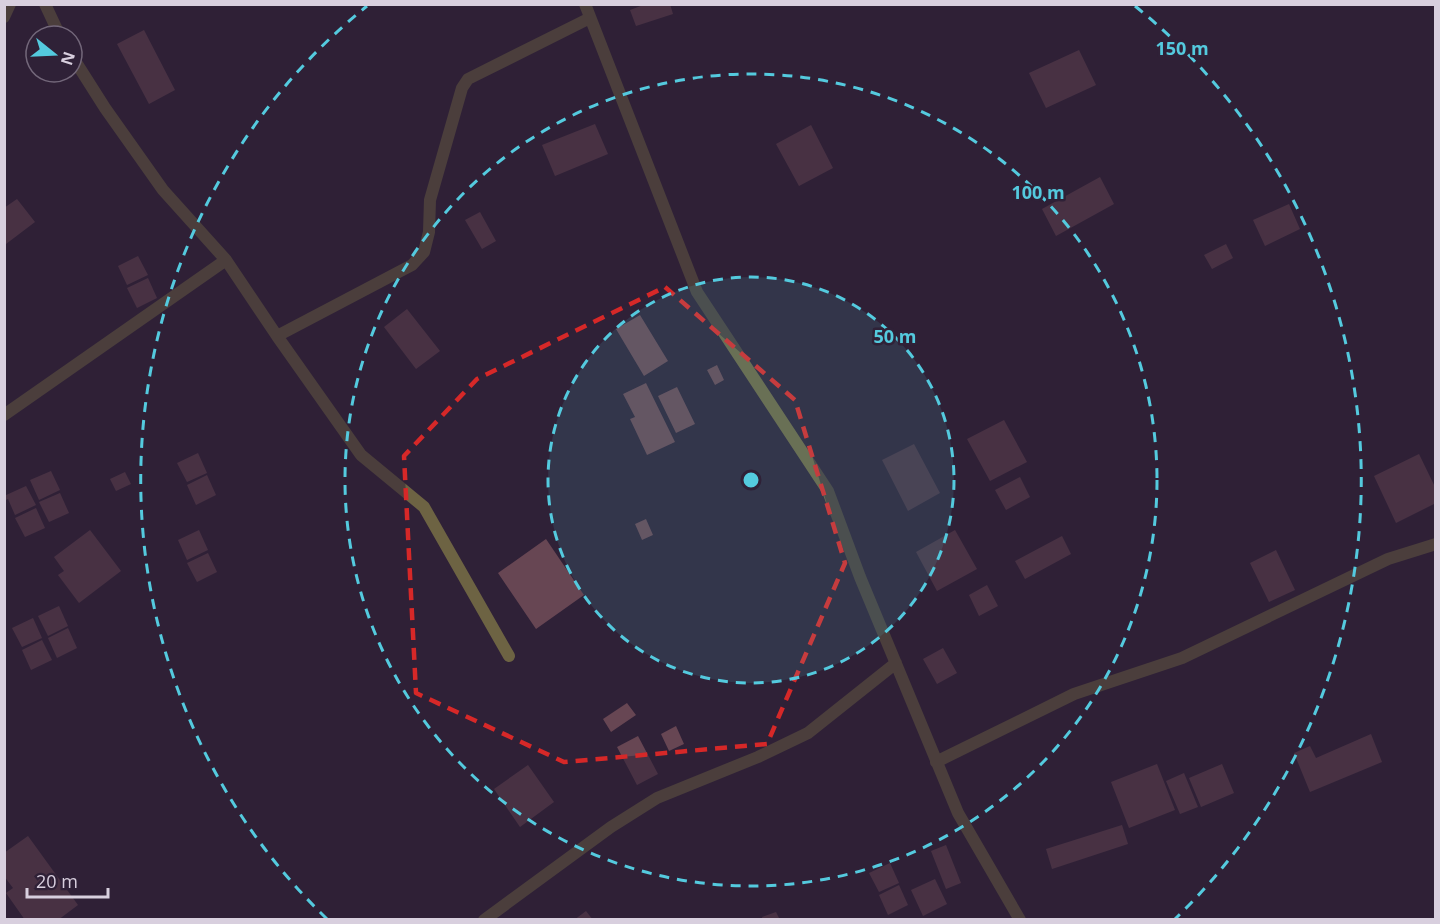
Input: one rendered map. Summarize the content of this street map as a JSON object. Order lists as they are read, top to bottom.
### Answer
{
  "scale_bar": "20 m",
  "north": "right",
  "rings": ["150 m", "100 m", "50 m"]
}
